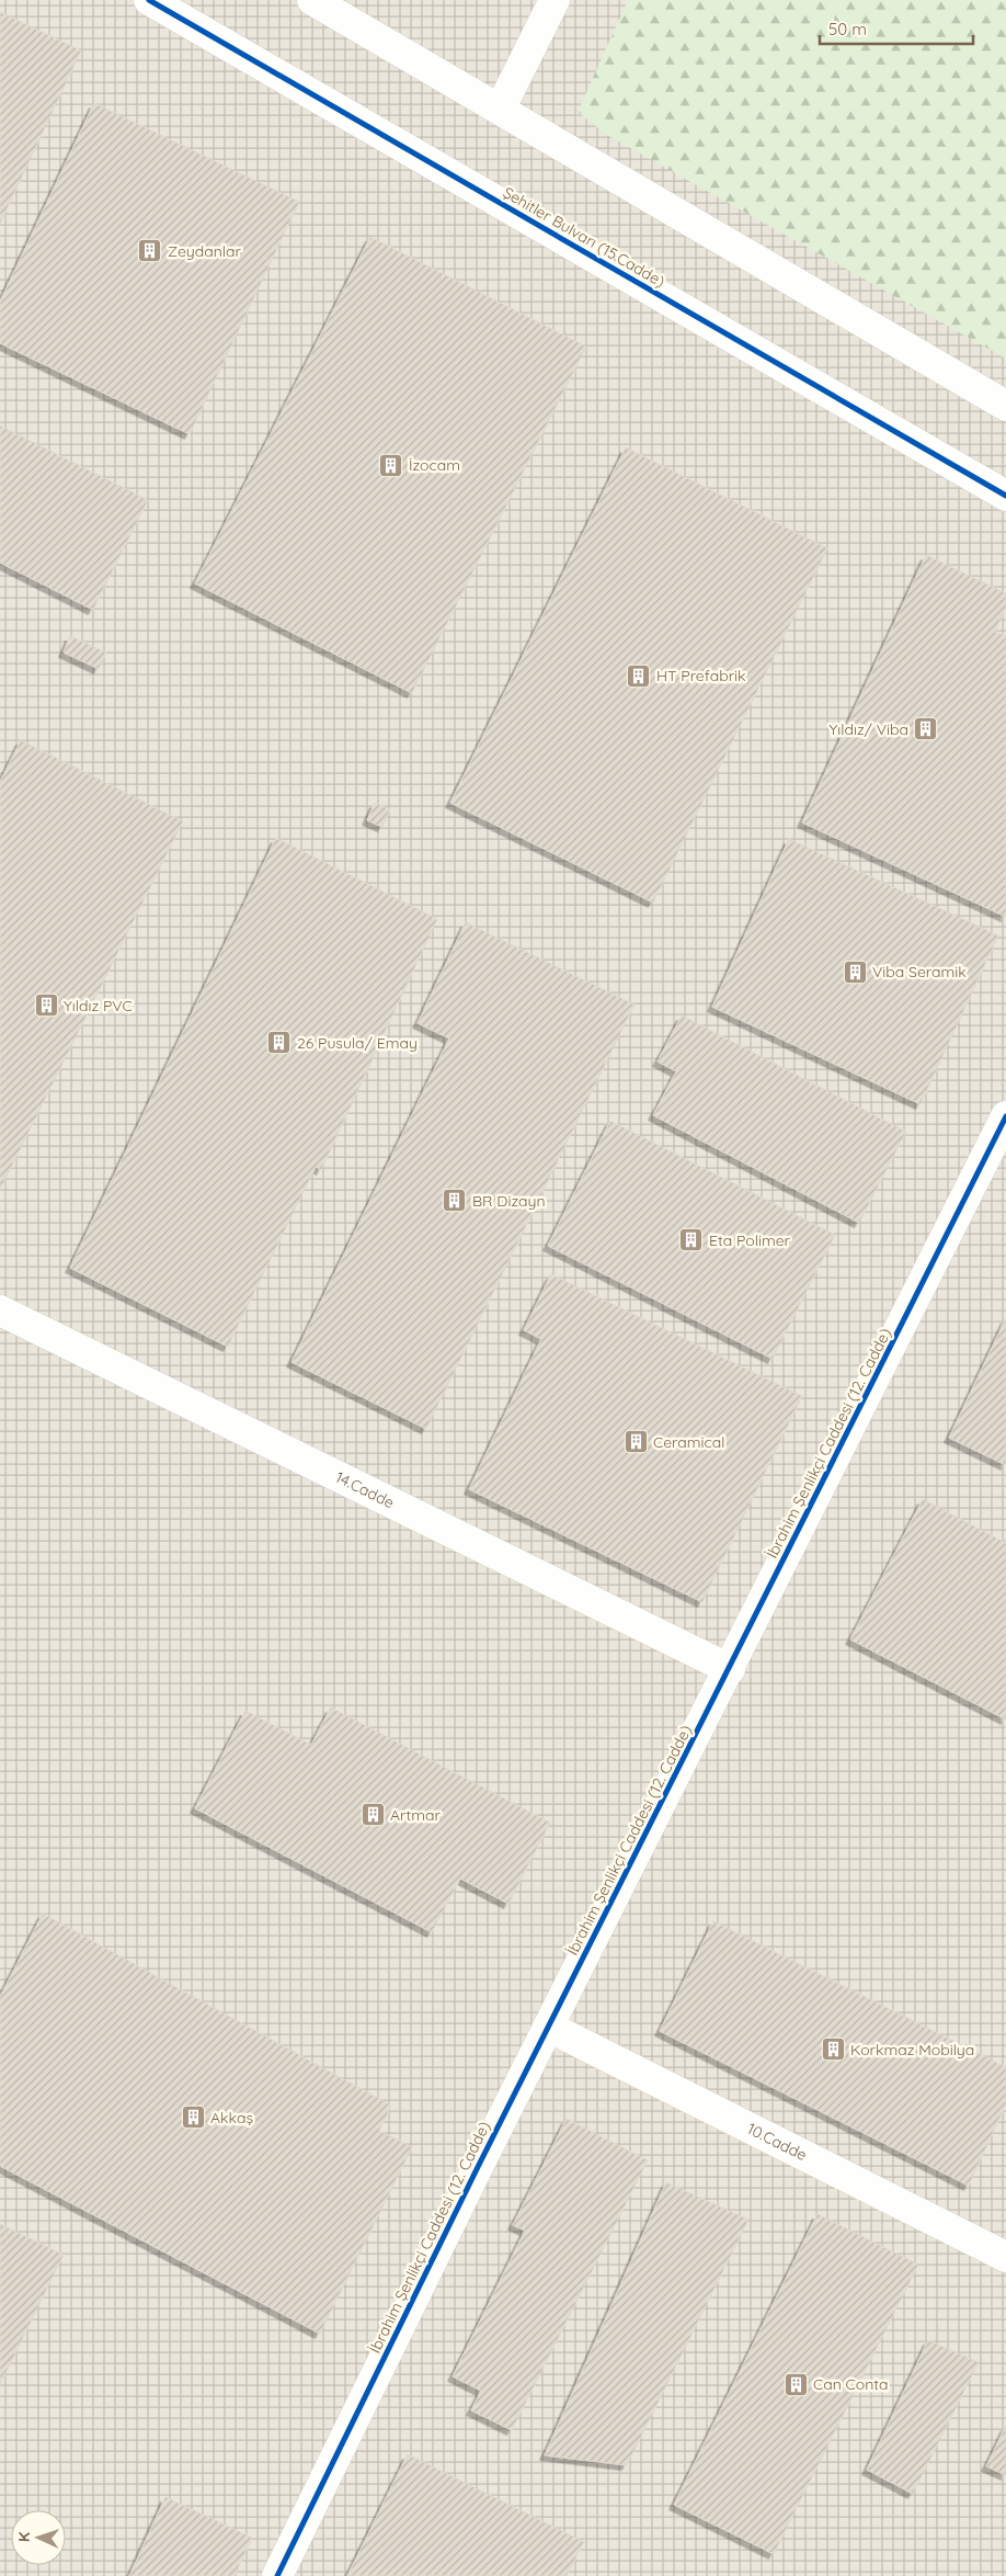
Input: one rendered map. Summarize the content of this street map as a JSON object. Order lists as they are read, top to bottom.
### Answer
{
  "streets": {
    "street": [
      "Şehitler Bulvarı (15.Cadde)",
      "İbrahim Şenlikçi Caddesi (12. Cadde)",
      "14.Cadde",
      "10.Cadde"
    ]
  },
  "crossings": [
    ["İbrahim Şenlikçi Caddesi (12. Cadde)", "14.Cadde"],
    ["İbrahim Şenlikçi Caddesi (12. Cadde)", "10.Cadde"]
  ],
  "places": {
    "building": [
      "Zeydanlar",
      "İzocam",
      "HT Prefabrik",
      "Yıldız/ Viba",
      "Viba Seramik",
      "Yıldız PVC",
      "26 Pusula/ Emay",
      "BR Dizayn",
      "Eta Polimer",
      "Ceramical",
      "Artmar",
      "Korkmaz Mobilya",
      "Akkaş",
      "Can Conta"
    ]
  },
  "scale_bar": "50 m",
  "north": "left"
}
